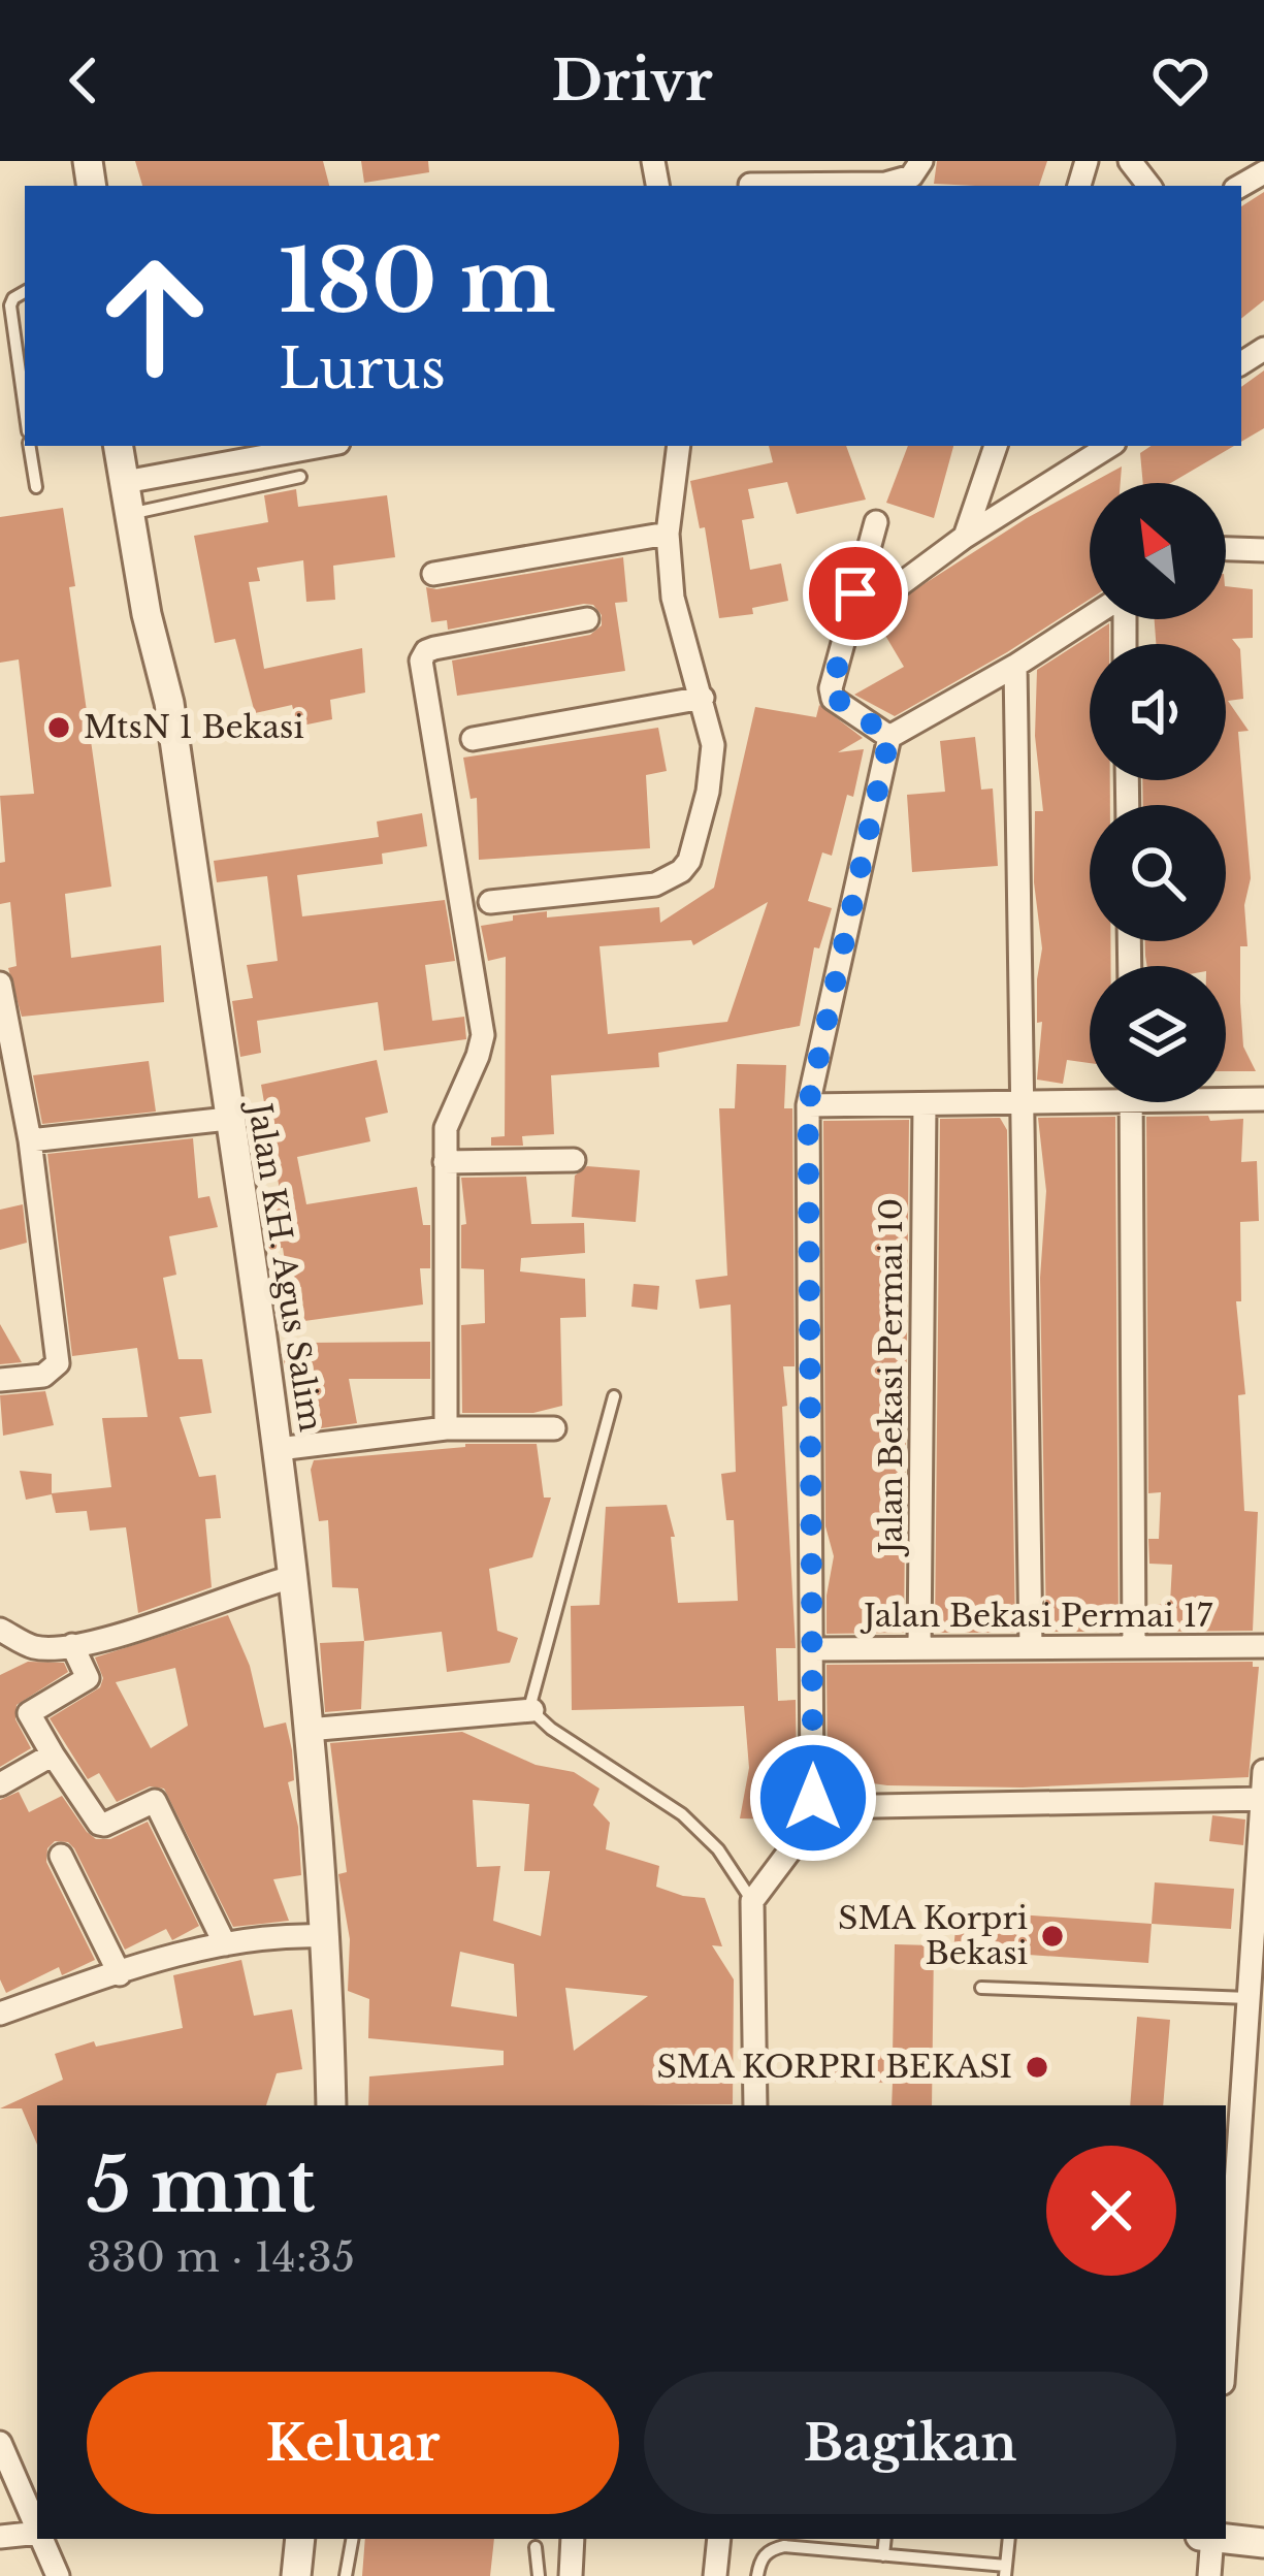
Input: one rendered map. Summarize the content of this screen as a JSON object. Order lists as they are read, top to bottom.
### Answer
{
  "streets": {
    "street": ["Jalan KH. Agus Salim", "Jalan Bekasi Permai 10", "Jalan Bekasi Permai 17"]
  },
  "crossings": [
    ["Jalan Bekasi Permai 10", "Jalan Bekasi Permai 17"]
  ],
  "places": ["MtsN 1 Bekasi", "SMA Korpri Bekasi", "SMA KORPRI BEKASI"],
  "north": "top left",
  "page": {
    "header": "Drivr",
    "turn": ["180 m", "Lurus"],
    "heading": ["5 mnt", "330 m · 14:35"],
    "buttons": ["Keluar", "Bagikan"]
  }
}
